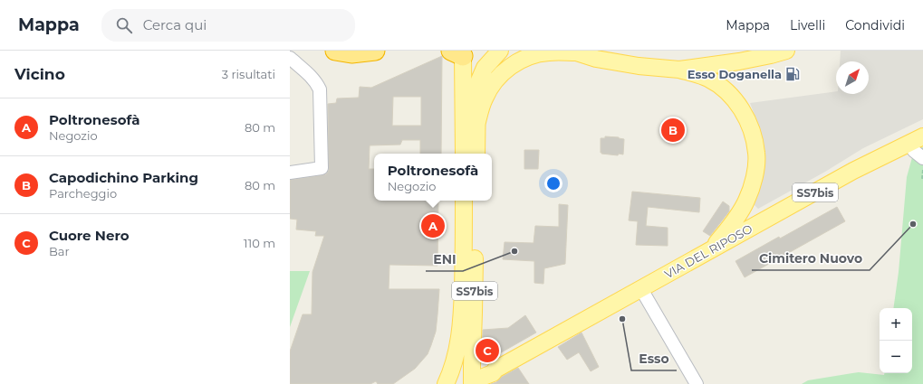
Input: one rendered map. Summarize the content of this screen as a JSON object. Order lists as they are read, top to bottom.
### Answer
{
  "streets": {
    "main road": ["SS7bis", "VIA DEL RIPOSO"]
  },
  "crossings": [
    ["SS7bis", "VIA DEL RIPOSO"]
  ],
  "places": {
    "fuel station": ["Esso Doganella"],
    "other": ["Cimitero Nuovo", "ENI", "Esso"]
  },
  "north": "top right",
  "page": {
    "header": "Mappa",
    "search": "Cerca qui",
    "nav": ["Mappa", "Livelli", "Condividi"],
    "heading": ["Vicino", "3 risultati"],
    "list": [
      {
        "mark": "A",
        "name": "Poltronesofà",
        "note": "Negozio",
        "value": "80 m"
      },
      {
        "mark": "B",
        "name": "Capodichino Parking",
        "note": "Parcheggio",
        "value": "80 m"
      },
      {
        "mark": "C",
        "name": "Cuore Nero",
        "note": "Bar",
        "value": "110 m"
      }
    ],
    "pins": ["B", "A", "C"],
    "popup": ["Poltronesofà", "Negozio"],
    "map_buttons": ["+", "−"]
  }
}
